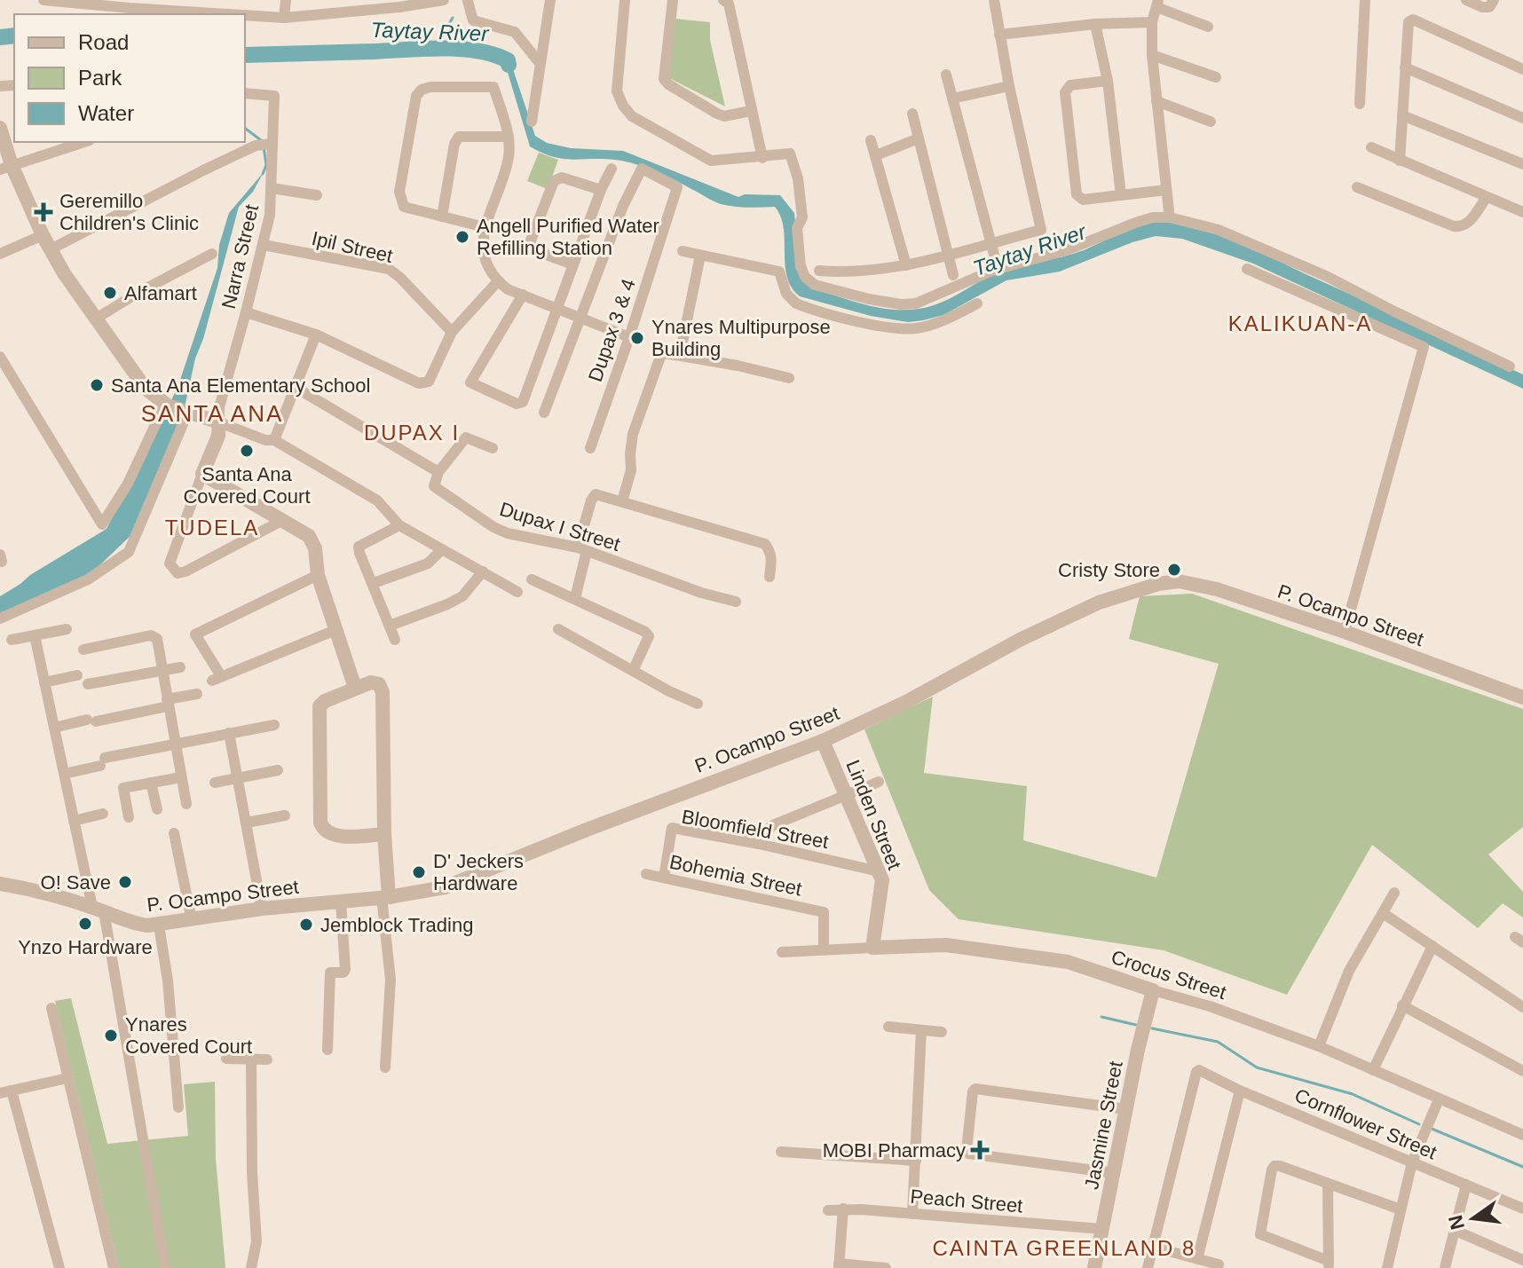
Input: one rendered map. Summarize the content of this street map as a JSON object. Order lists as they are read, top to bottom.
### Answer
{
  "streets": {
    "street": [
      "Ipil Street",
      "Narra Street",
      "Dupax 3 & 4",
      "Dupax I Street",
      "P. Ocampo Street",
      "Linden Street",
      "Bloomfield Street",
      "Bohemia Street",
      "Crocus Street",
      "Cornflower Street",
      "Jasmine Street",
      "Peach Street"
    ]
  },
  "crossings": [
    ["Ipil Street", "Narra Street"],
    ["P. Ocampo Street", "Linden Street"],
    ["Linden Street", "Bloomfield Street"],
    ["Linden Street", "Crocus Street"],
    ["Bloomfield Street", "Bohemia Street"],
    ["Bohemia Street", "Crocus Street"],
    ["Crocus Street", "Jasmine Street"],
    ["Jasmine Street", "Peach Street"]
  ],
  "districts": [
    "KALIKUAN-A",
    "SANTA ANA",
    "DUPAX I",
    "TUDELA",
    "CAINTA GREENLAND 8"
  ],
  "water": ["Taytay River"],
  "places": {
    "health": ["Geremillo Children's Clinic", "MOBI Pharmacy"],
    "other": [
      "Angell Purified Water Refilling Station",
      "Alfamart",
      "Ynares Multipurpose Building",
      "Santa Ana Elementary School",
      "Santa Ana Covered Court",
      "Cristy Store",
      "D' Jeckers Hardware",
      "O! Save",
      "Ynzo Hardware",
      "Jemblock Trading",
      "Ynares Covered Court"
    ]
  },
  "legend": ["Road", "Park", "Water"],
  "north": "left"
}
